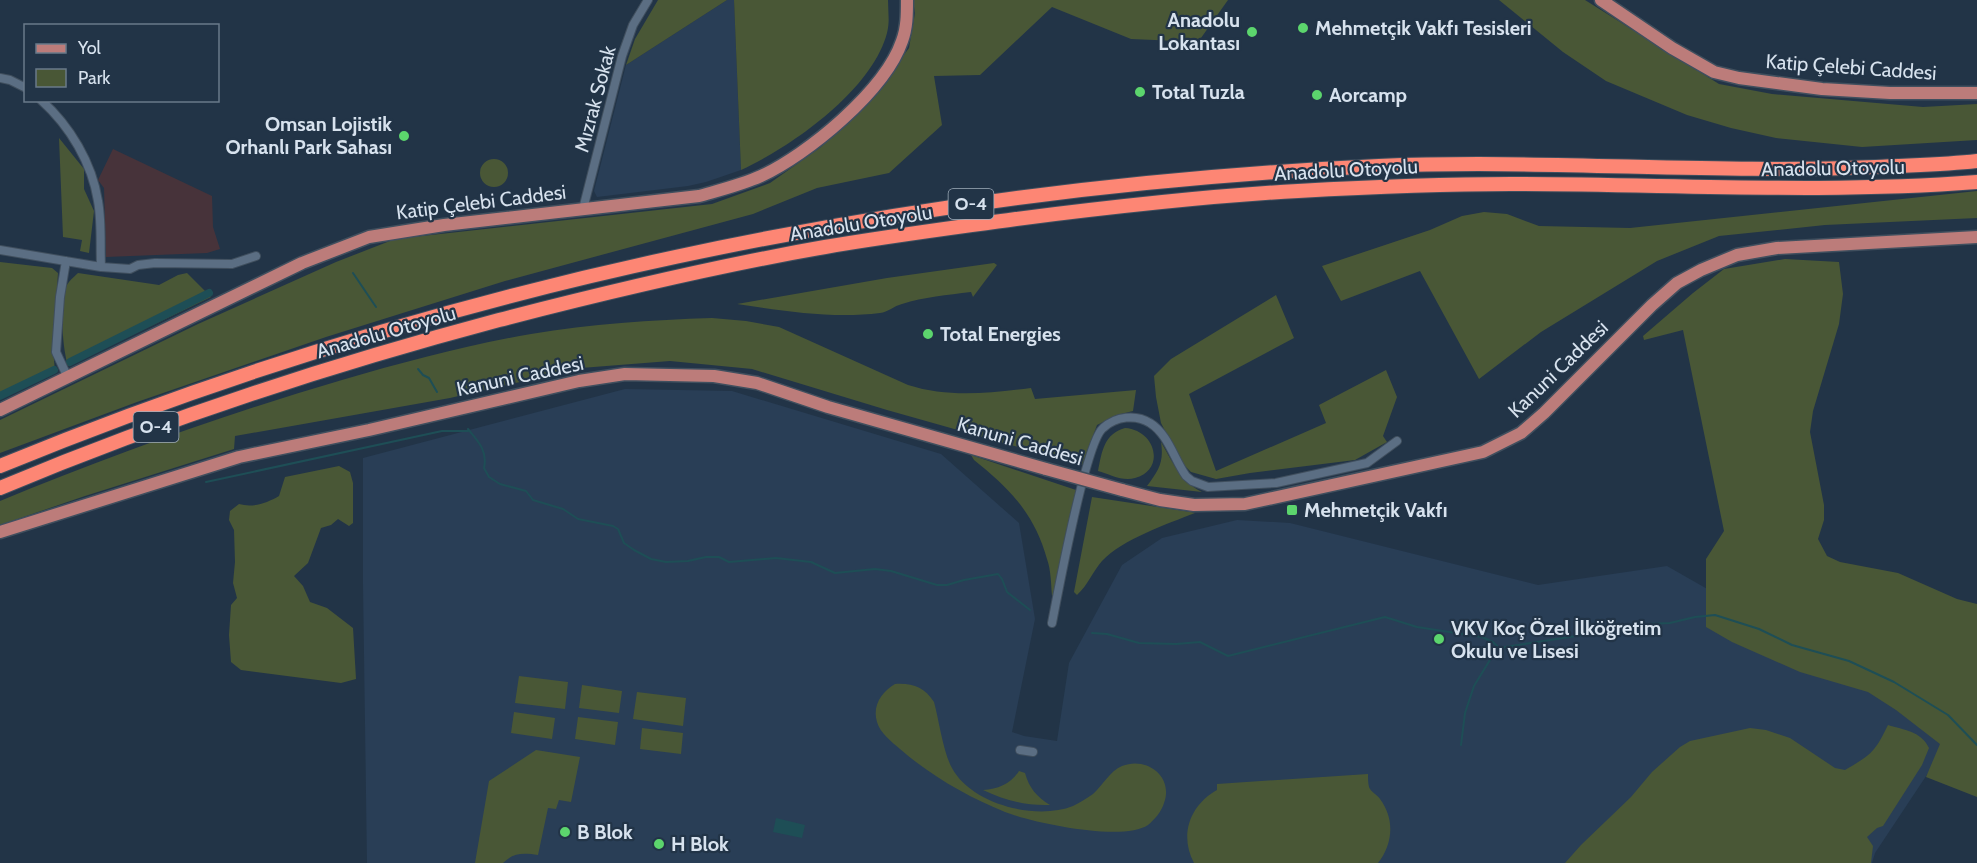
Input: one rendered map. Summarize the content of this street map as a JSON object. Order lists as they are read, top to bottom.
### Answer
{
  "streets": {
    "highway": ["Anadolu Otoyolu", "O-4"],
    "main road": ["Katip Çelebi Caddesi", "Kanuni Caddesi"],
    "street": ["Mızrak Sokak"]
  },
  "crossings": [
    ["Katip Çelebi Caddesi", "Mızrak Sokak"]
  ],
  "places": {
    "other": [
      "Mehmetçik Vakfı Tesisleri",
      "Anadolu Lokantası",
      "Total Tuzla",
      "Aorcamp",
      "Omsan Lojistik Orhanlı Park Sahası",
      "Total Energies",
      "VKV Koç Özel İlköğretim Okulu ve Lisesi",
      "B Blok",
      "H Blok"
    ],
    "transit": ["Mehmetçik Vakfı"]
  },
  "legend": ["Yol", "Park"]
}
